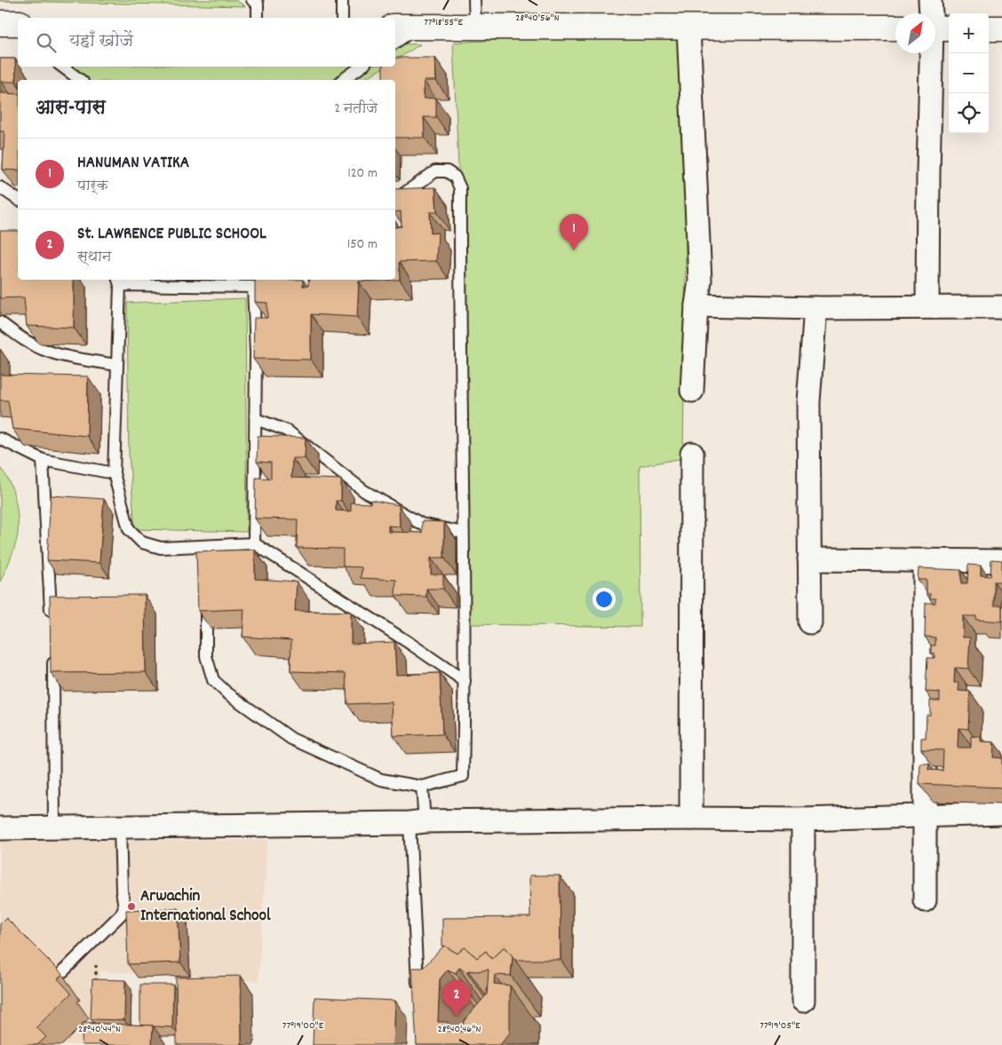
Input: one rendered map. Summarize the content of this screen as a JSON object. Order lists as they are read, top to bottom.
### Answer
{
  "places": ["Arwachin International School"],
  "north": "top right",
  "page": {
    "map_buttons": ["+", "−"],
    "search": "यहाँ खोजें",
    "heading": ["आस-पास", "2 नतीजे"],
    "list": [
      {
        "mark": "1",
        "name": "HANUMAN VATIKA",
        "note": "पार्क",
        "value": "120 m"
      },
      {
        "mark": "2",
        "name": "St. LAWRENCE PUBLIC SCHOOL",
        "note": "स्थान",
        "value": "150 m"
      }
    ],
    "pins": ["1", "2"]
  },
  "coordinates": [
    "28°40'56\"N",
    "77°18'55\"E",
    "77°19'00\"E",
    "77°19'05\"E",
    "28°40'44\"N",
    "28°40'46\"N"
  ]
}
